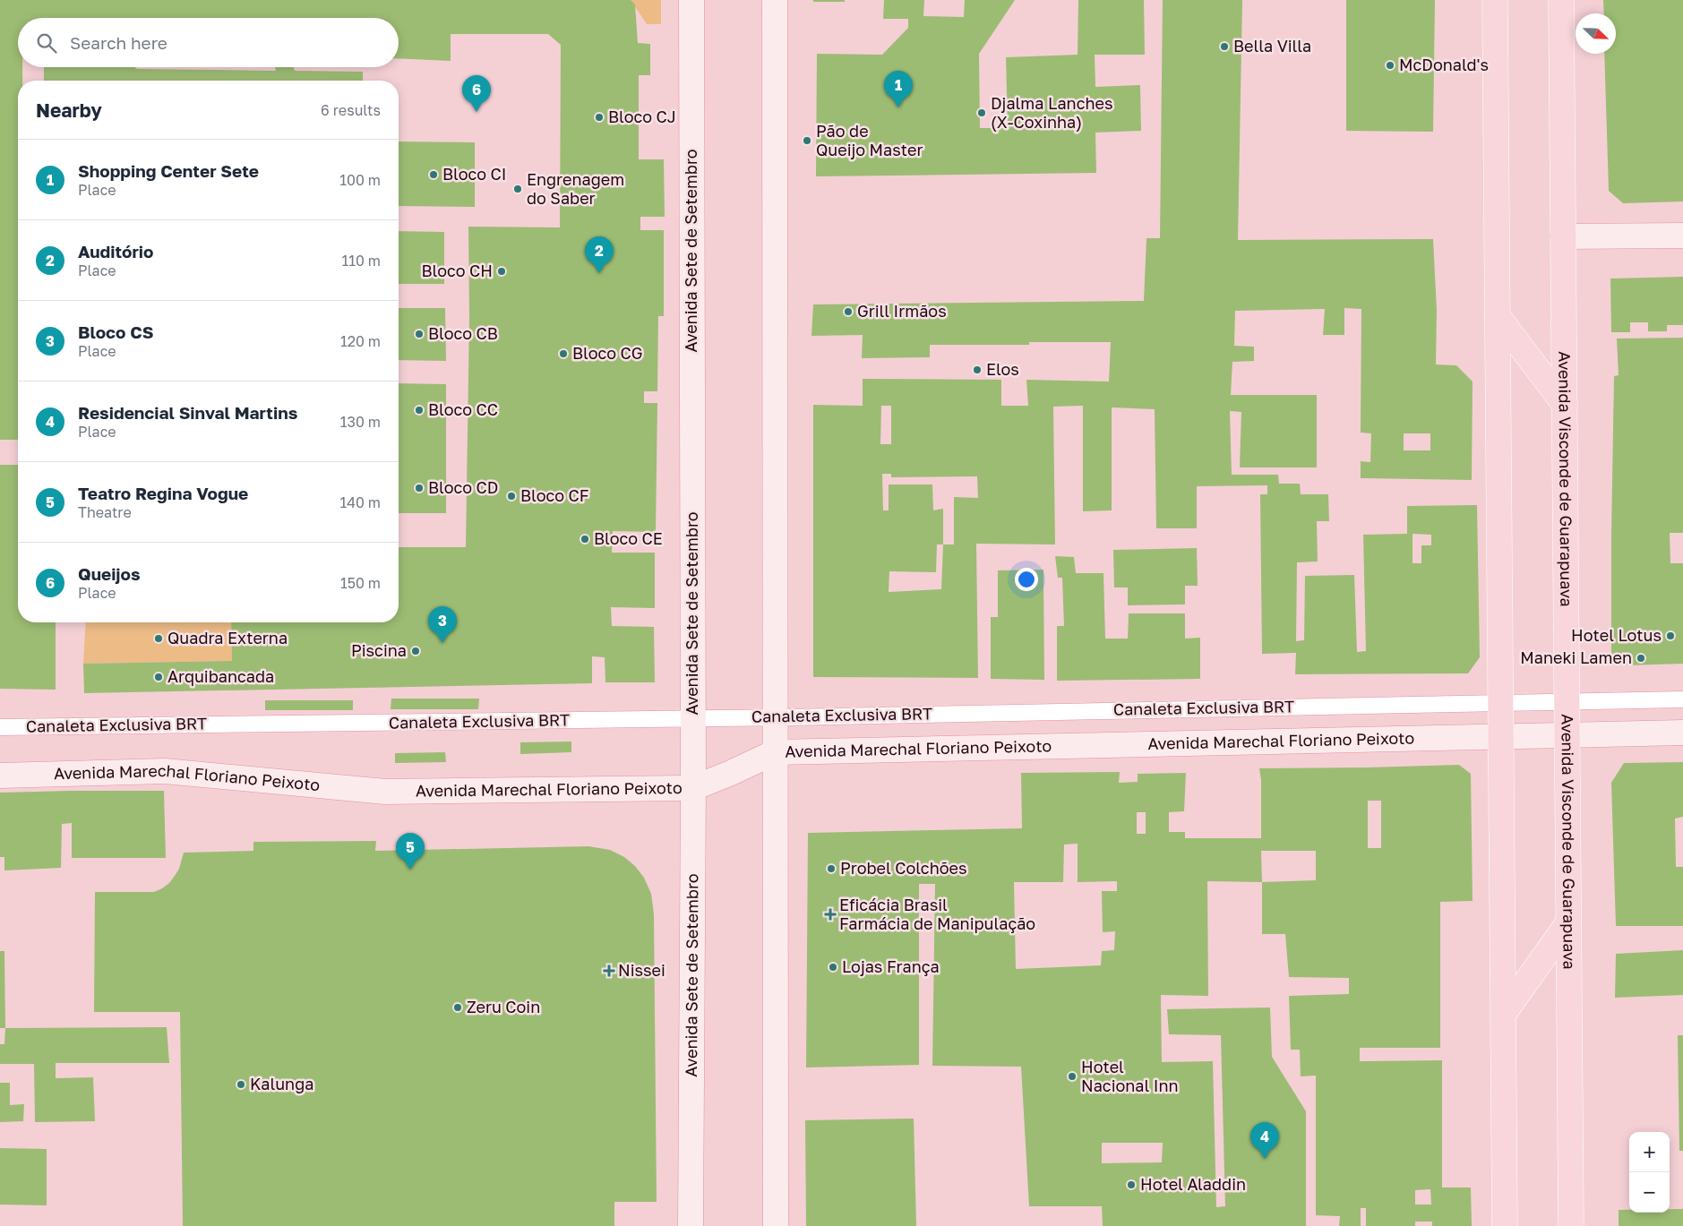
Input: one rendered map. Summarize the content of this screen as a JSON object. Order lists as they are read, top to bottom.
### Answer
{
  "streets": {
    "main road": ["Avenida Sete de Setembro", "Avenida Visconde de Guarapuava", "Avenida Marechal Floriano Peixoto"],
    "lane": ["Canaleta Exclusiva BRT"]
  },
  "crossings": [
    ["Avenida Sete de Setembro", "Canaleta Exclusiva BRT"],
    ["Avenida Sete de Setembro", "Avenida Marechal Floriano Peixoto"],
    ["Avenida Visconde de Guarapuava", "Canaleta Exclusiva BRT"],
    ["Avenida Visconde de Guarapuava", "Avenida Marechal Floriano Peixoto"]
  ],
  "places": {
    "other": [
      "Bella Villa",
      "McDonald's",
      "Djalma Lanches (X-Coxinha)",
      "Bloco CJ",
      "Pão de Queijo Master",
      "Bloco CI",
      "Engrenagem do Saber",
      "Bloco CH",
      "Grill Irmãos",
      "Bloco CB",
      "Bloco CG",
      "Elos",
      "Bloco CC",
      "Bloco CD",
      "Bloco CF",
      "Bloco CE",
      "Hotel Lotus",
      "Quadra Externa",
      "Piscina",
      "Maneki Lamen",
      "Arquibancada",
      "Probel Colchões",
      "Lojas França",
      "Zeru Coin",
      "Hotel Nacional Inn",
      "Kalunga",
      "Hotel Aladdin"
    ],
    "health": ["Eficácia Brasil Farmácia de Manipulação", "Nissei"]
  },
  "north": "bottom right",
  "page": {
    "search": "Search here",
    "pins": [
      "1",
      "6",
      "2",
      "3",
      "5",
      "4"
    ],
    "heading": ["Nearby", "6 results"],
    "list": [
      {
        "mark": "1",
        "name": "Shopping Center Sete",
        "note": "Place",
        "value": "100 m"
      },
      {
        "mark": "2",
        "name": "Auditório",
        "note": "Place",
        "value": "110 m"
      },
      {
        "mark": "3",
        "name": "Bloco CS",
        "note": "Place",
        "value": "120 m"
      },
      {
        "mark": "4",
        "name": "Residencial Sinval Martins",
        "note": "Place",
        "value": "130 m"
      },
      {
        "mark": "5",
        "name": "Teatro Regina Vogue",
        "note": "Theatre",
        "value": "140 m"
      },
      {
        "mark": "6",
        "name": "Queijos",
        "note": "Place",
        "value": "150 m"
      }
    ],
    "map_buttons": ["+", "−"]
  }
}
